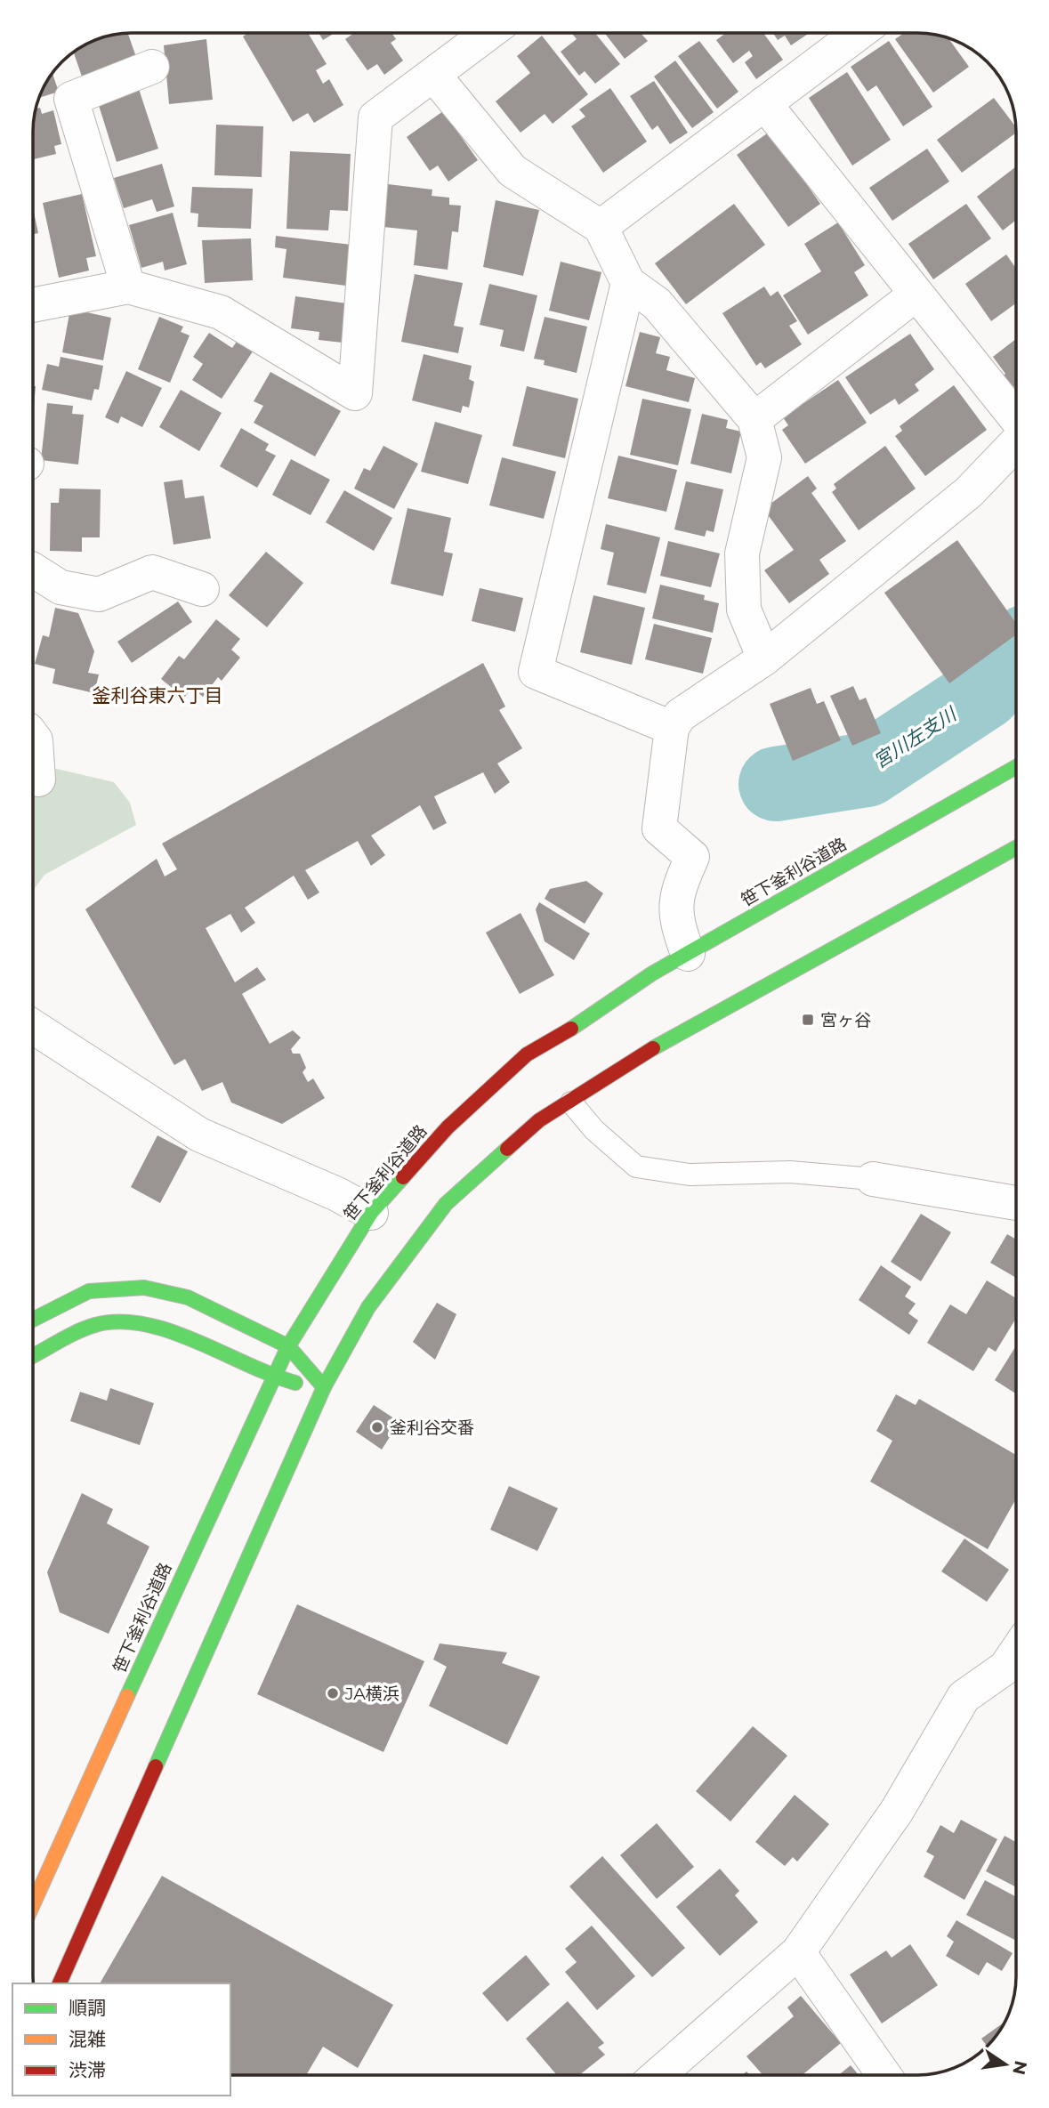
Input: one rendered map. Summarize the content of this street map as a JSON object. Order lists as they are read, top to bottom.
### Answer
{
  "streets": {
    "street": ["笹下釜利谷道路"]
  },
  "districts": ["釜利谷東六丁目"],
  "water": ["宮川左支川"],
  "places": {
    "transit": ["宮ヶ谷"],
    "other": ["釜利谷交番", "JA横浜"]
  },
  "legend": ["順調", "混雑", "渋滞"],
  "north": "right"
}
